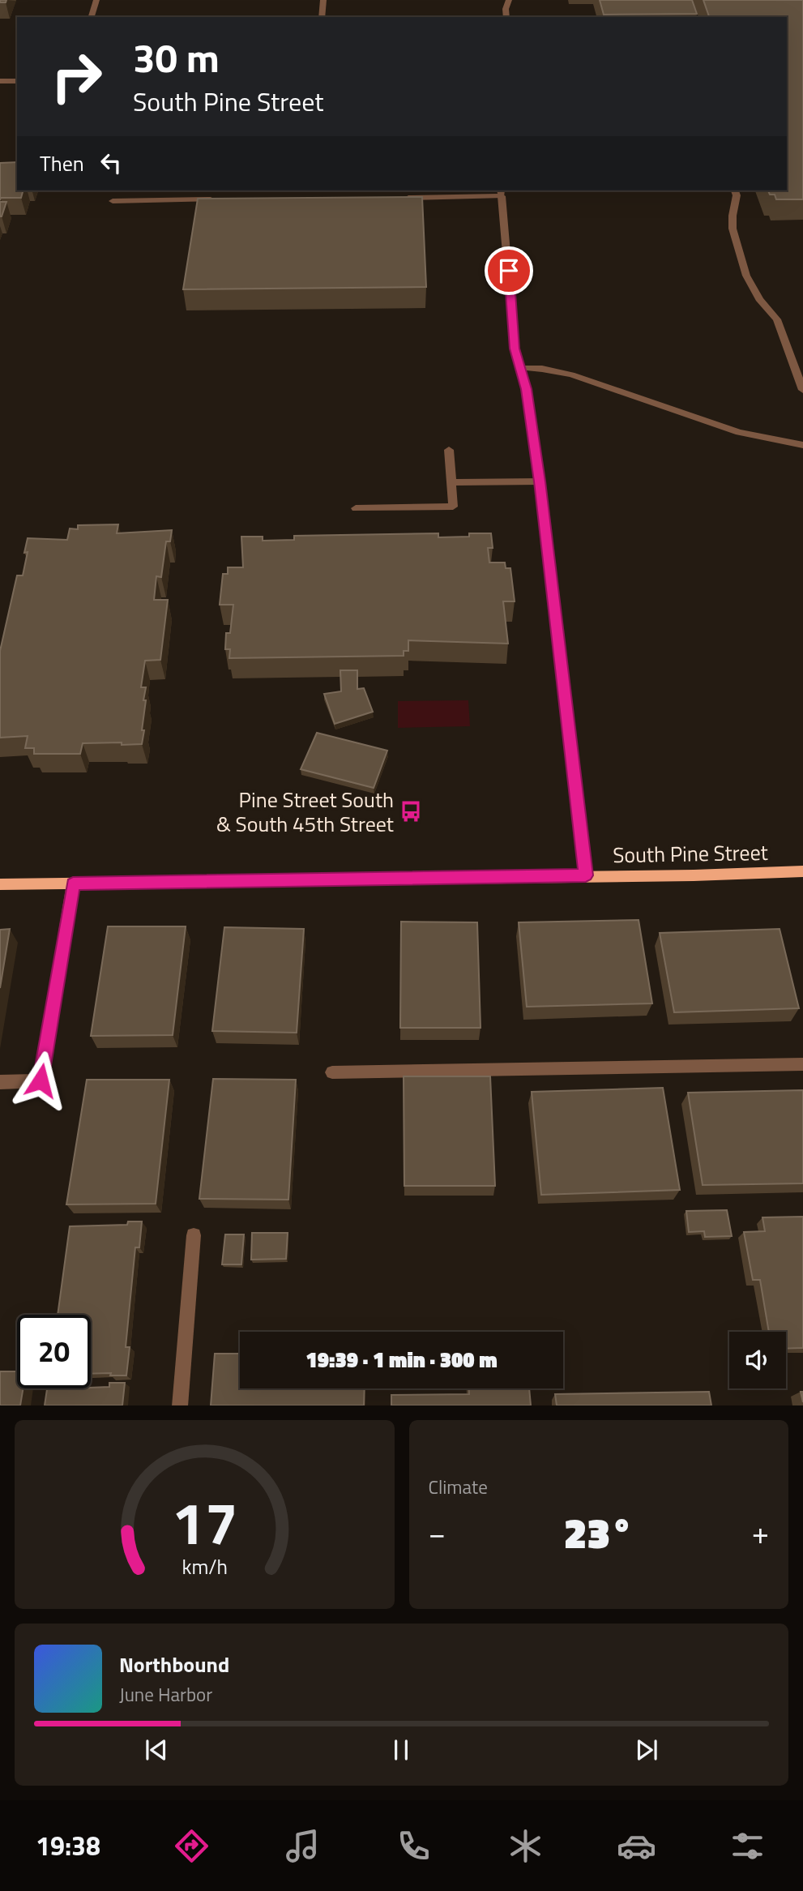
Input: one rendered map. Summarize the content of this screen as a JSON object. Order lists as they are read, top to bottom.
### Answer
{
  "streets": {
    "main road": ["South Pine Street"]
  },
  "places": {
    "bus stop": ["Pine Street South & South 45th Street"]
  },
  "page": {
    "turn": ["30 m", "South Pine Street"],
    "then": "Then",
    "limit": "20",
    "trip": "19:39 · 1 min · 300 m",
    "tile": "Climate",
    "heat": ["−", "23°", "+"],
    "song": ["Northbound", "June Harbor"],
    "tabs": "19:38",
    "gauge": ["17", "km/h"]
  }
}
